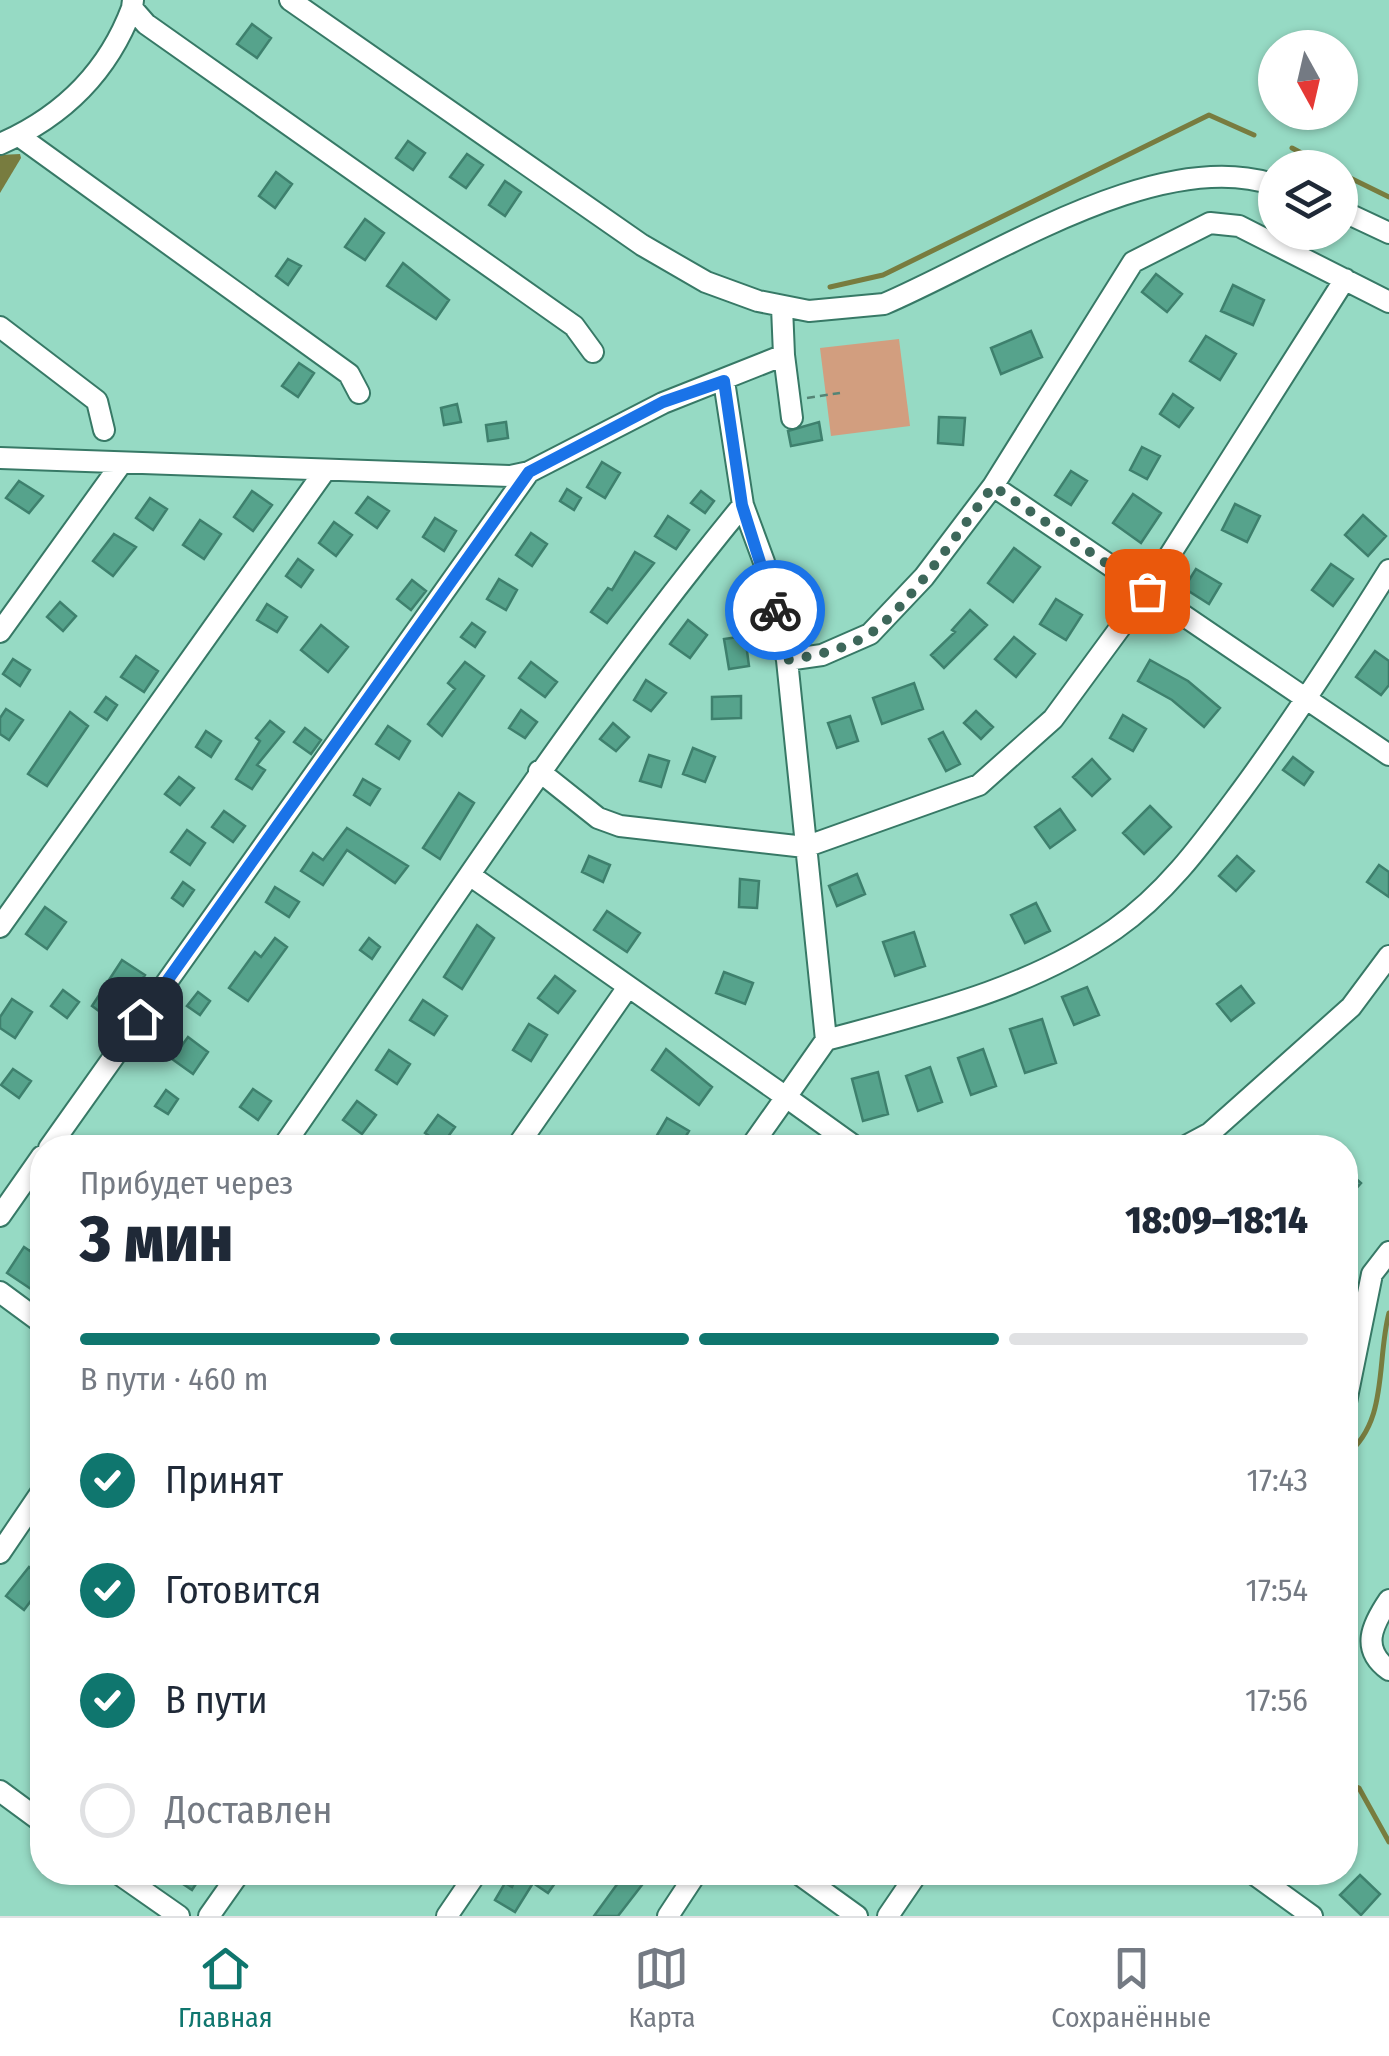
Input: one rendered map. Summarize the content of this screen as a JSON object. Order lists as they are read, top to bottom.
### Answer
{
  "north": "bottom",
  "page": {
    "heading": ["3 мин", "Прибудет через", "18:09–18:14"],
    "bar": "В пути · 460 m",
    "list": [
      ["Принят", "17:43"],
      ["Готовится", "17:54"],
      ["В пути", "17:56"],
      "Доставлен"
    ],
    "tabs": ["Главная", "Карта", "Сохранённые"]
  }
}
